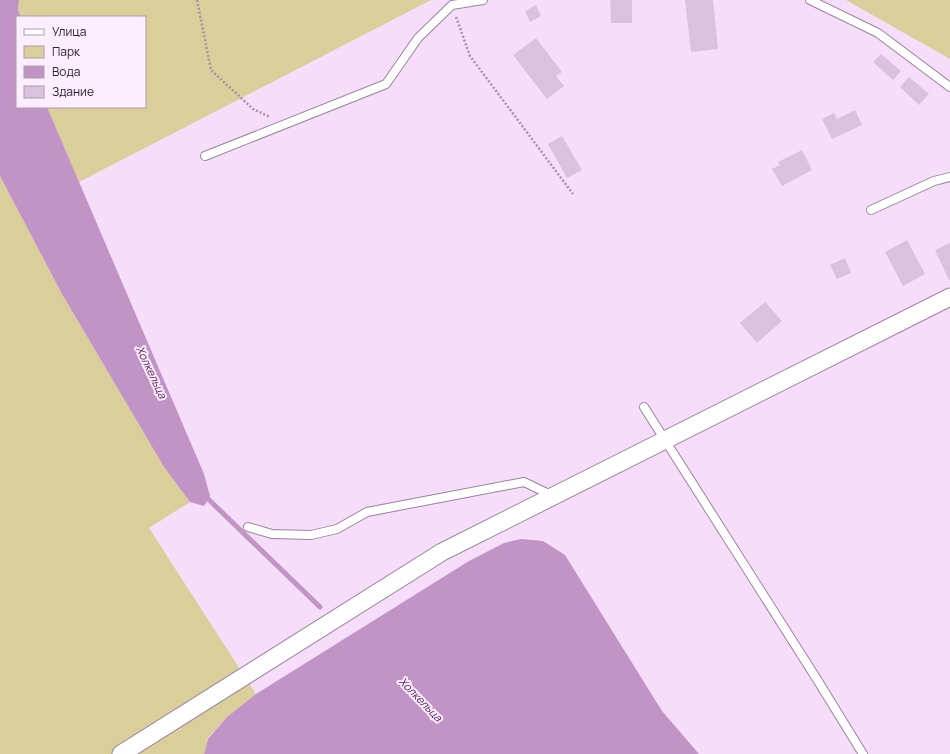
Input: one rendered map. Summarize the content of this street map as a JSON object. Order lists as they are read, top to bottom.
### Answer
{
  "water": ["Холкельца"],
  "legend": [
    "Улица",
    "Парк",
    "Вода",
    "Здание"
  ]
}
